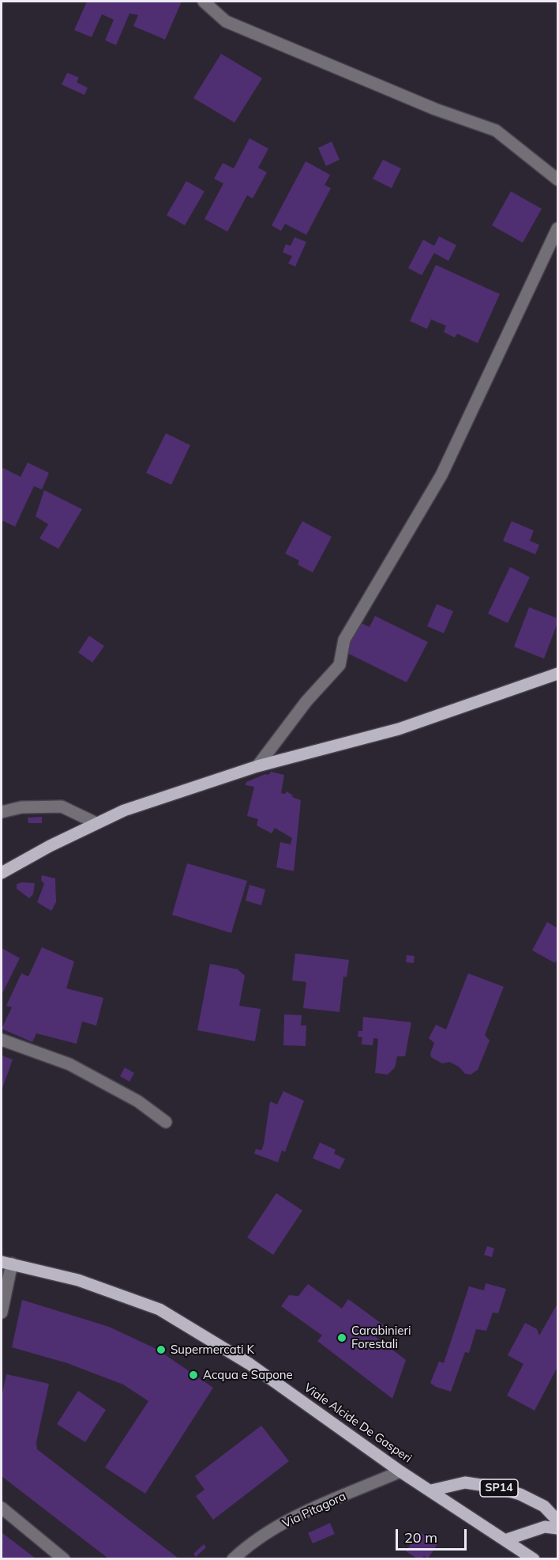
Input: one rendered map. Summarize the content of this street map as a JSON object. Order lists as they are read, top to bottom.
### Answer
{
  "streets": {
    "main road": ["Viale Alcide De Gasperi", "SP14"],
    "street": ["Via Pitagora"]
  },
  "crossings": [
    ["Viale Alcide De Gasperi", "SP14"],
    ["Viale Alcide De Gasperi", "Via Pitagora"]
  ],
  "places": ["Carabinieri Forestali", "Supermercati K", "Acqua e Sapone"],
  "scale_bar": "20 m"
}
